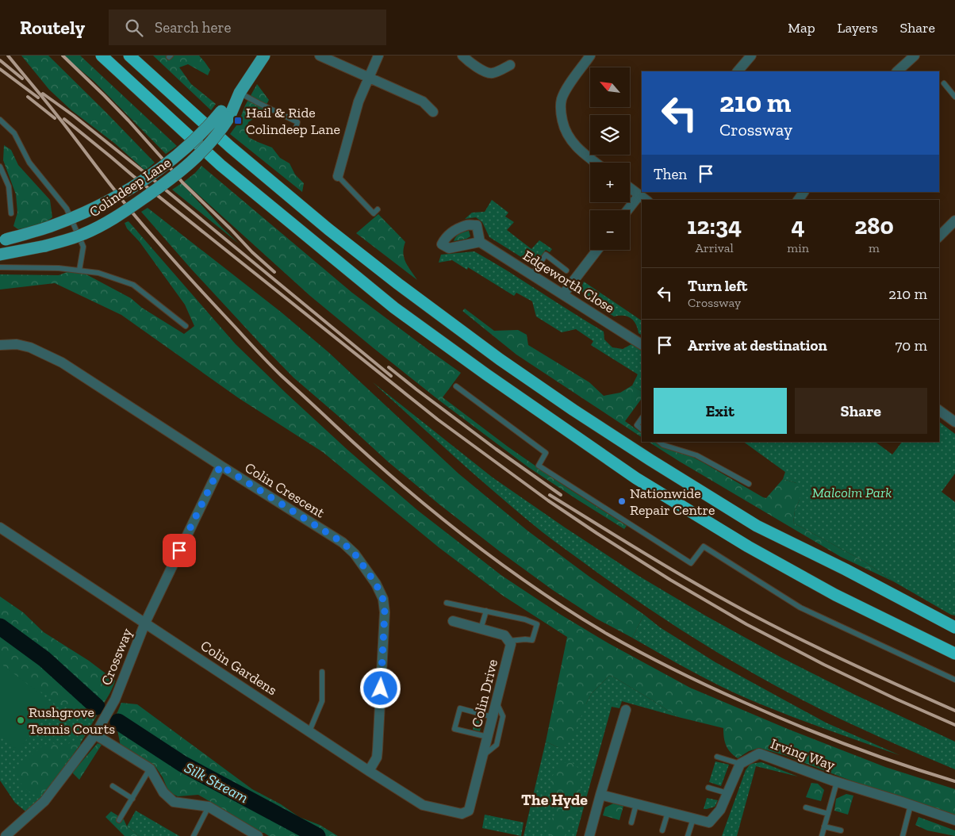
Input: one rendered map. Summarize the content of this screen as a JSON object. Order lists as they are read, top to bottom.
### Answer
{
  "streets": {
    "main road": ["Colindeep Lane"],
    "street": [
      "Edgeworth Close",
      "Colin Crescent",
      "Crossway",
      "Colin Gardens",
      "Colin Drive",
      "Irving Way"
    ]
  },
  "crossings": [
    ["Colin Crescent", "Crossway"],
    ["Colin Crescent", "Colin Gardens"],
    ["Crossway", "Colin Gardens"],
    ["Colin Gardens", "Colin Drive"]
  ],
  "districts": ["The Hyde"],
  "water": ["Silk Stream"],
  "parks": ["Malcolm Park"],
  "places": {
    "transit": ["Hail & Ride Colindeep Lane"],
    "other": ["Nationwide Repair Centre", "Rushgrove Tennis Courts"]
  },
  "north": "top left",
  "page": {
    "header": "Routely",
    "search": "Search here",
    "nav": ["Map", "Layers", "Share"],
    "map_buttons": ["+", "−"],
    "turn": ["210 m", "Crossway"],
    "then": "Then",
    "eta": [
      "12:34",
      "Arrival",
      "4",
      "min",
      "280",
      "m"
    ],
    "list": [
      {
        "name": "Turn left",
        "note": "Crossway",
        "value": "210 m"
      },
      {
        "name": "Arrive at destination",
        "value": "70 m"
      }
    ],
    "buttons": ["Exit", "Share"]
  }
}
